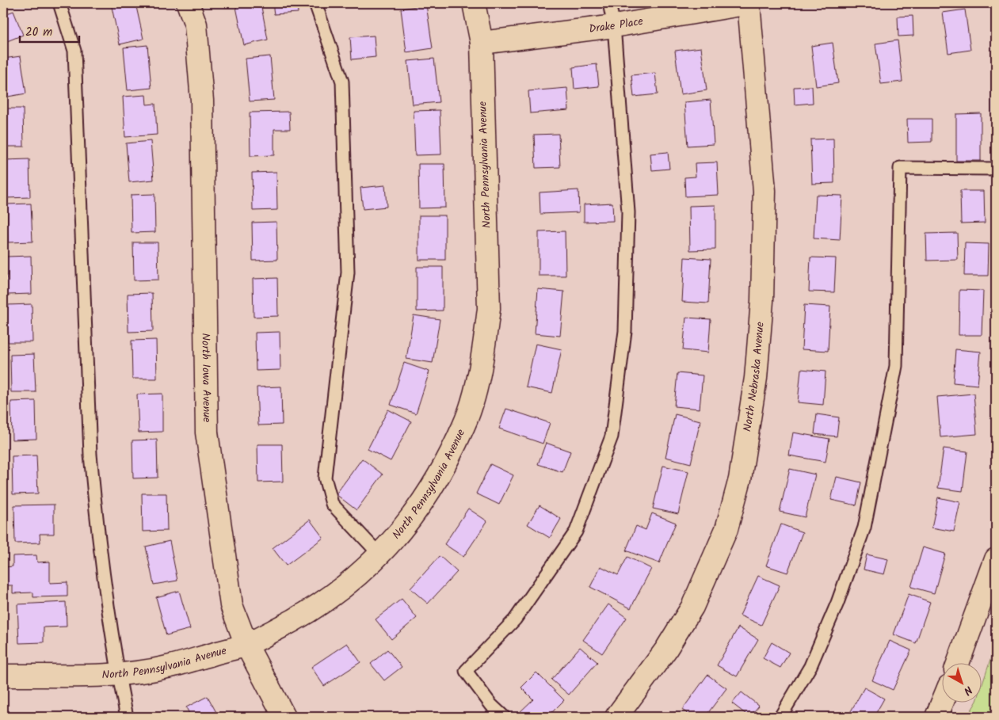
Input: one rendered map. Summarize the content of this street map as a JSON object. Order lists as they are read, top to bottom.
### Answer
{
  "streets": {
    "street": [
      "Drake Place",
      "North Pennsylvania Avenue",
      "North Nebraska Avenue",
      "North Iowa Avenue"
    ]
  },
  "crossings": [
    ["Drake Place", "North Pennsylvania Avenue"],
    ["Drake Place", "North Nebraska Avenue"],
    ["North Pennsylvania Avenue", "North Iowa Avenue"]
  ],
  "scale_bar": "20 m",
  "north": "bottom right"
}
